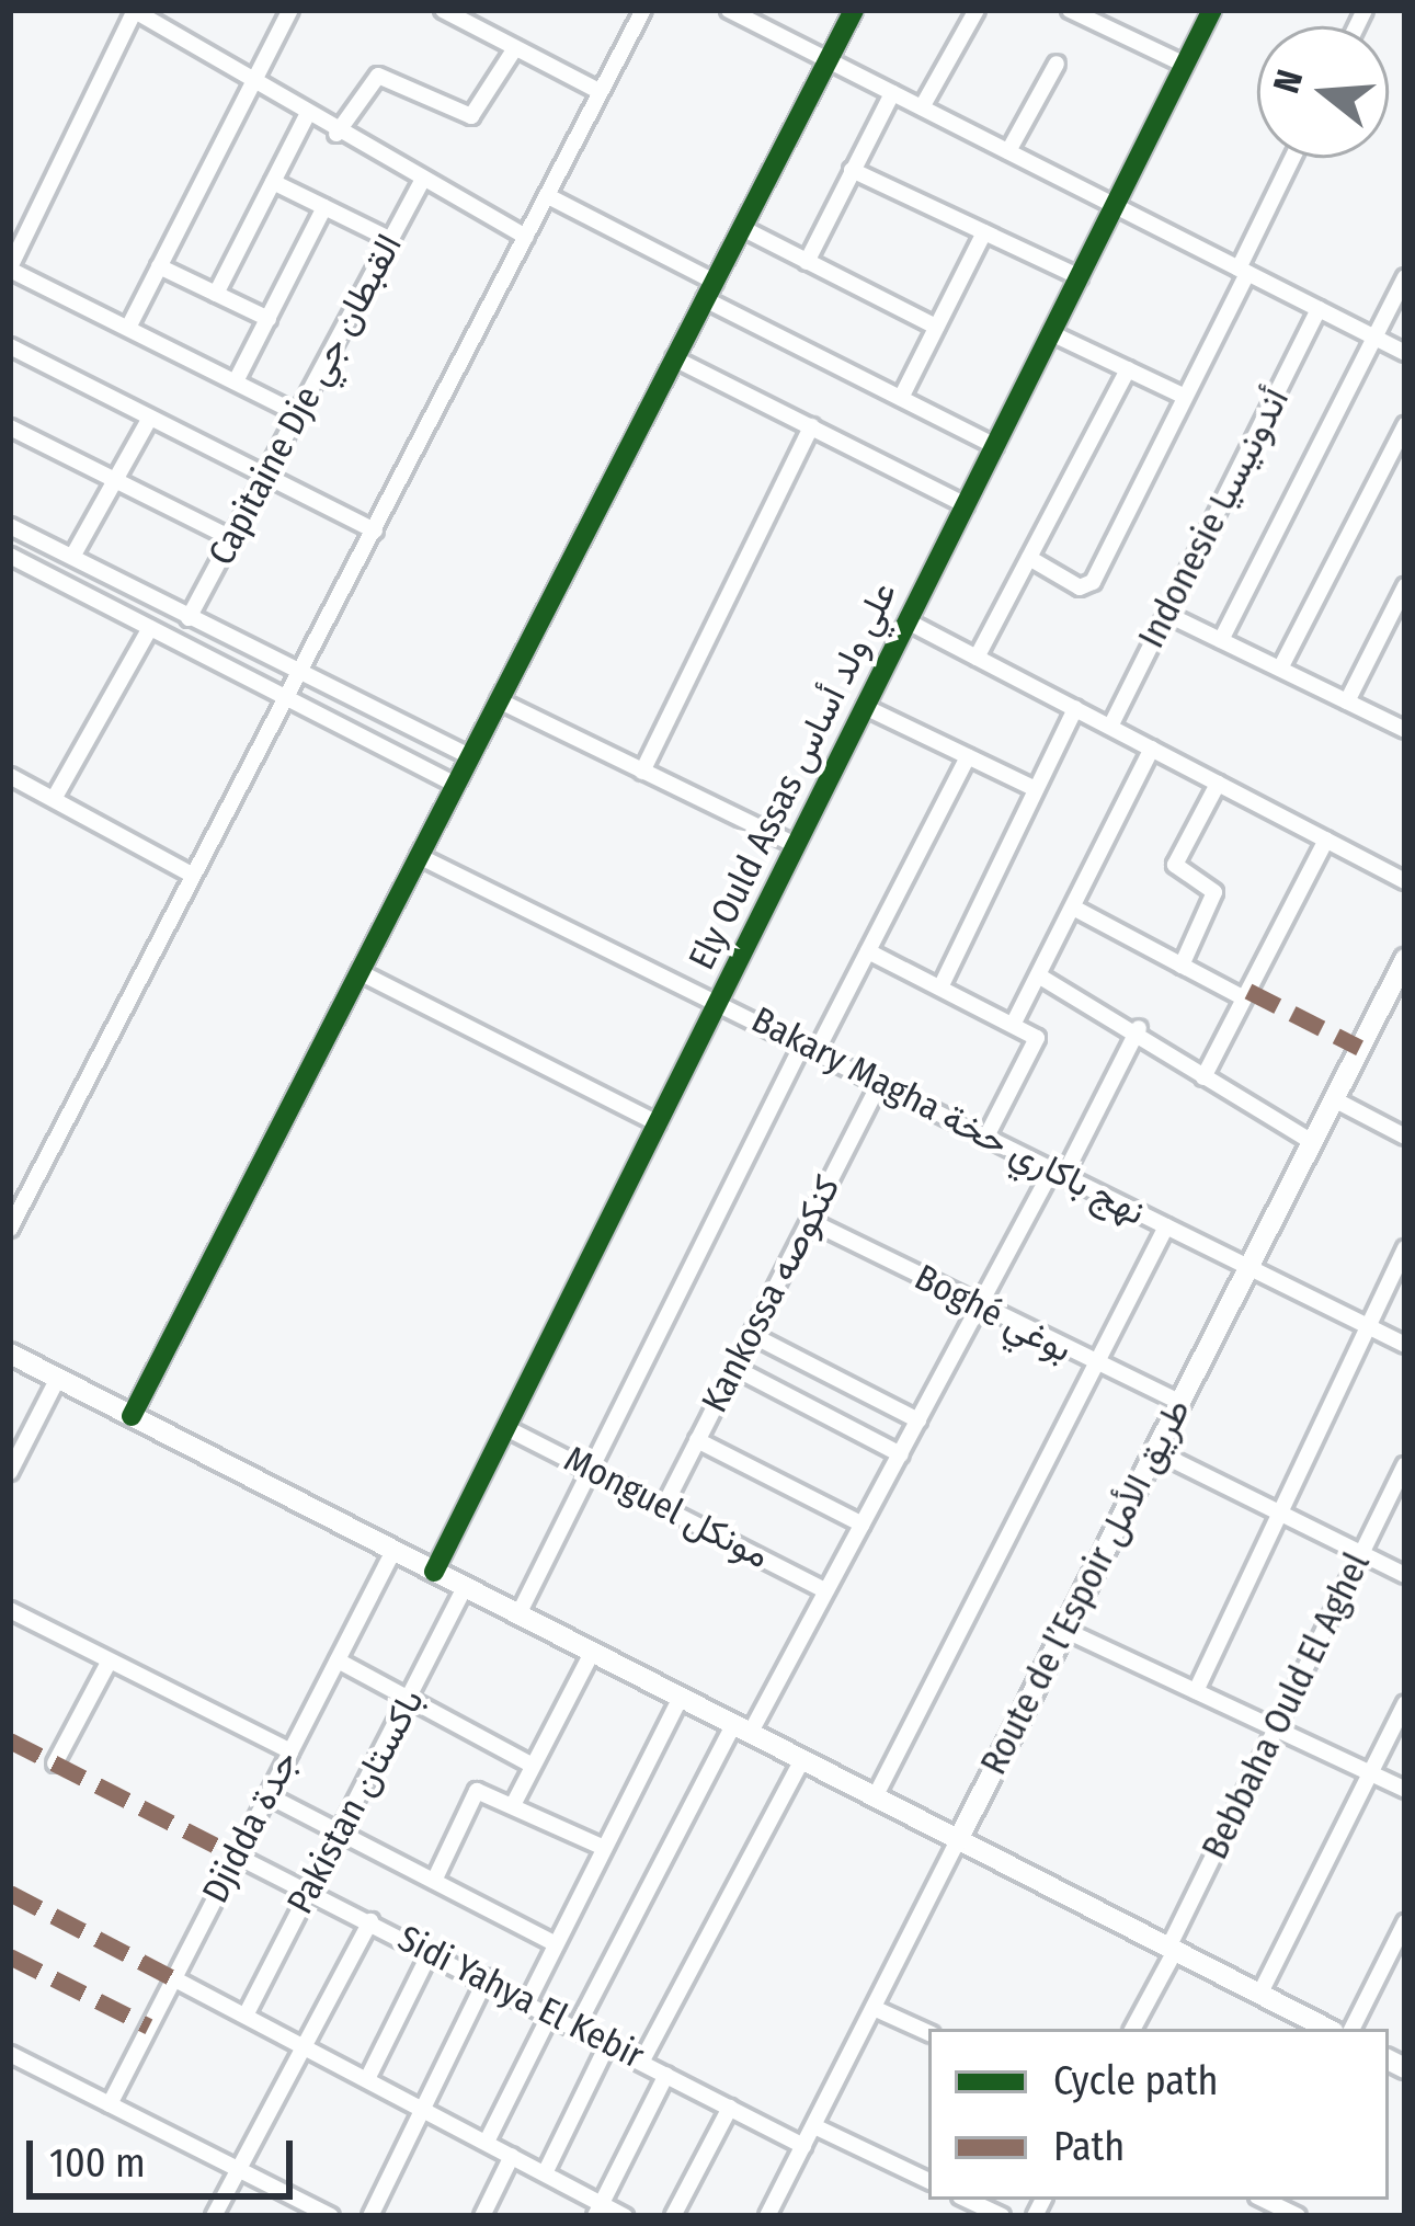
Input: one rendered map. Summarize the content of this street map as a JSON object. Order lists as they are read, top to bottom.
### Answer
{
  "streets": {
    "street": [
      "Capitaine Dje القبطان جي",
      "Indonesie أندونيسيا",
      "Ely Ould Assas علي ولد أساس",
      "Bakary Magha نهج باكاري حخة",
      "Kankossa كنكوصه",
      "Boghé بوغي",
      "Monguel مونكل",
      "Route de l’Espoir طريق الأمل",
      "Bebbaha Ould El Aghel",
      "Pakistan باكستان",
      "Djidda جدة",
      "Sidi Yahya El Kebir"
    ]
  },
  "crossings": [
    ["Ely Ould Assas علي ولد أساس", "Bakary Magha نهج باكاري حخة"],
    ["Ely Ould Assas علي ولد أساس", "Monguel مونكل"],
    ["Bakary Magha نهج باكاري حخة", "Kankossa كنكوصه"],
    ["Bakary Magha نهج باكاري حخة", "Route de l’Espoir طريق الأمل"],
    ["Kankossa كنكوصه", "Boghé بوغي"],
    ["Kankossa كنكوصه", "Monguel مونكل"],
    ["Boghé بوغي", "Route de l’Espoir طريق الأمل"],
    ["Route de l’Espoir طريق الأمل", "Sidi Yahya El Kebir"],
    ["Pakistan باكستان", "Sidi Yahya El Kebir"],
    ["Djidda جدة", "Sidi Yahya El Kebir"]
  ],
  "legend": ["Cycle path", "Path"],
  "scale_bar": "100 m",
  "north": "left"
}
